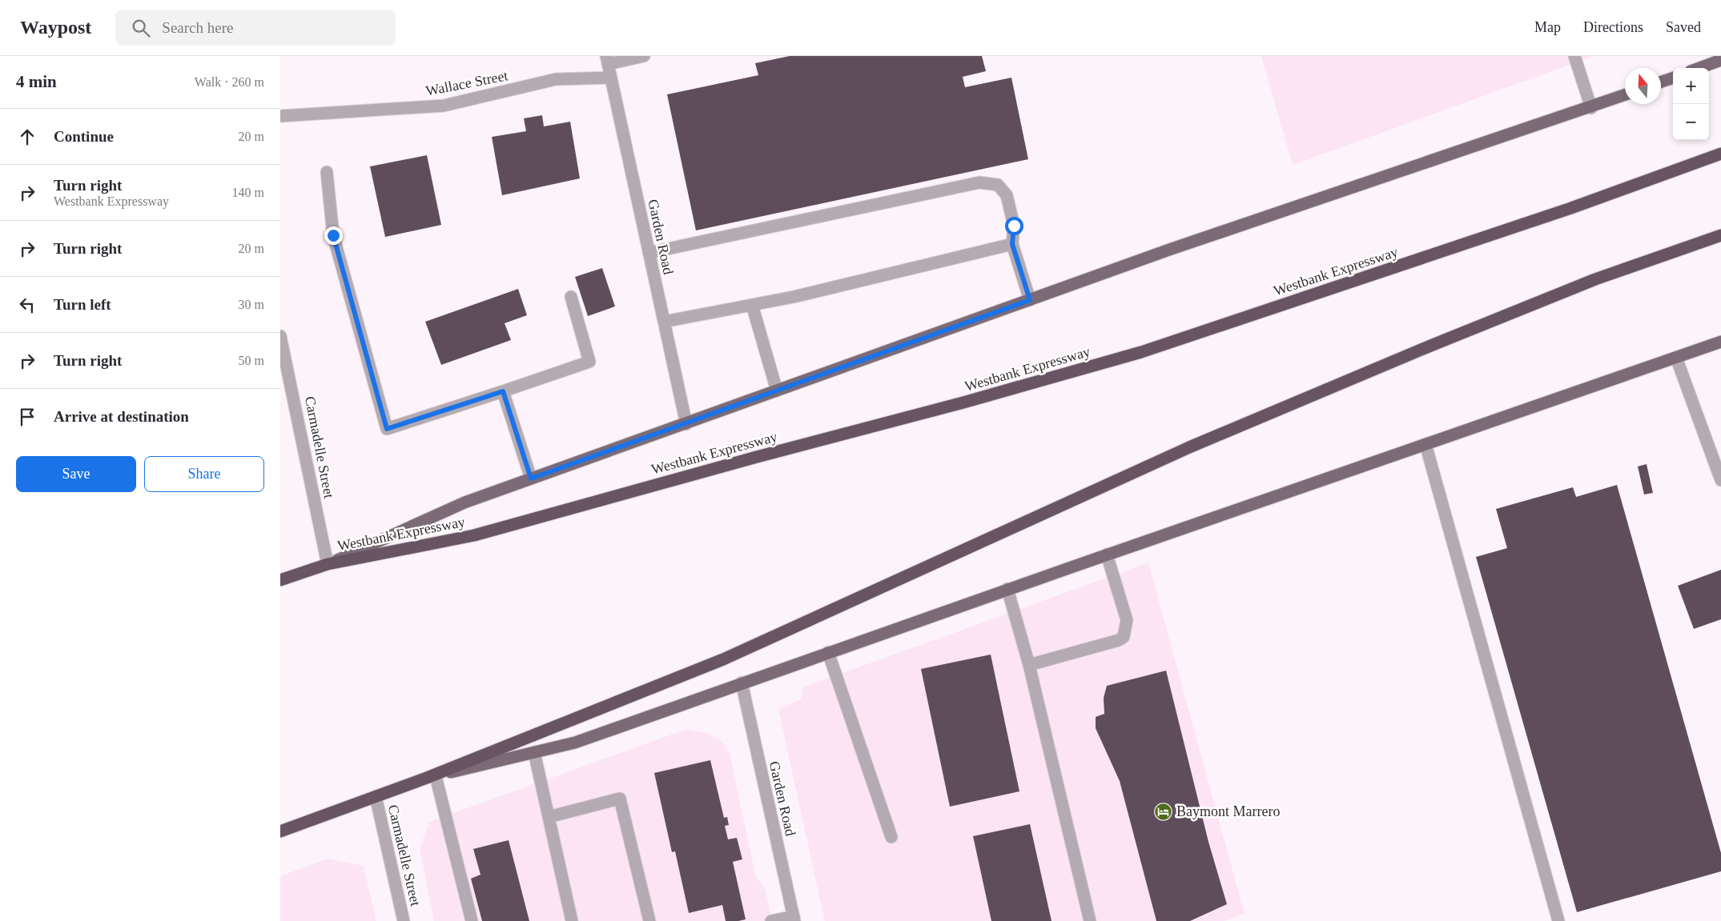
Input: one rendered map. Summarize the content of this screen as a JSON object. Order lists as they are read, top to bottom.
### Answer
{
  "streets": {
    "highway": ["Westbank Expressway"],
    "street": ["Wallace Street", "Garden Road", "Carmadelle Street"]
  },
  "crossings": [
    ["Wallace Street", "Garden Road"],
    ["Garden Road", "Westbank Expressway"],
    ["Westbank Expressway", "Carmadelle Street"]
  ],
  "places": {
    "hotel": ["Baymont Marrero"]
  },
  "north": "top",
  "page": {
    "header": "Waypost",
    "search": "Search here",
    "nav": ["Map", "Directions", "Saved"],
    "heading": ["4 min", "Walk · 260 m"],
    "map_buttons": ["+", "−"],
    "list": [
      ["Continue", "20 m"],
      ["Turn right", "Westbank Expressway", "140 m"],
      ["Turn right", "20 m"],
      ["Turn left", "30 m"],
      ["Turn right", "50 m"],
      "Arrive at destination"
    ],
    "buttons": ["Save", "Share"]
  }
}
